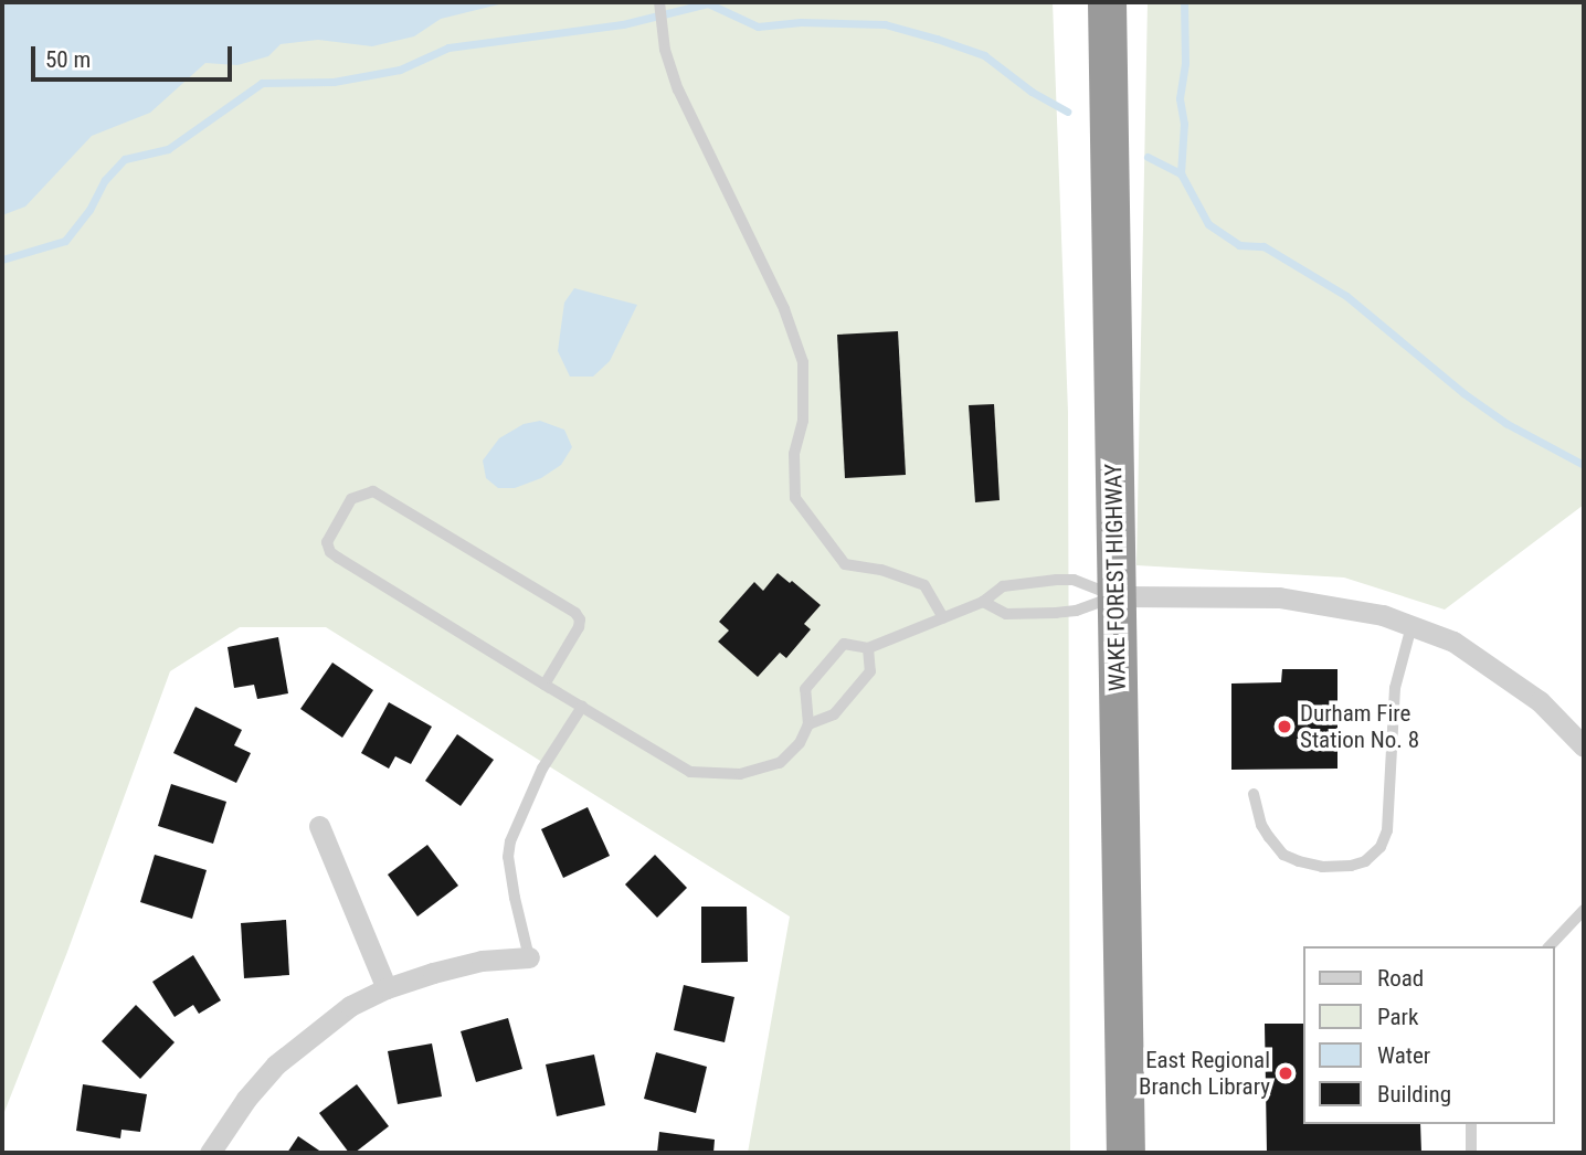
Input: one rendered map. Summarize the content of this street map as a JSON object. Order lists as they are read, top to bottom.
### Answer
{
  "streets": {
    "highway": ["WAKE FOREST HIGHWAY"]
  },
  "places": ["Durham Fire Station No. 8", "East Regional Branch Library"],
  "legend": [
    "Road",
    "Park",
    "Water",
    "Building"
  ],
  "scale_bar": "50 m"
}
